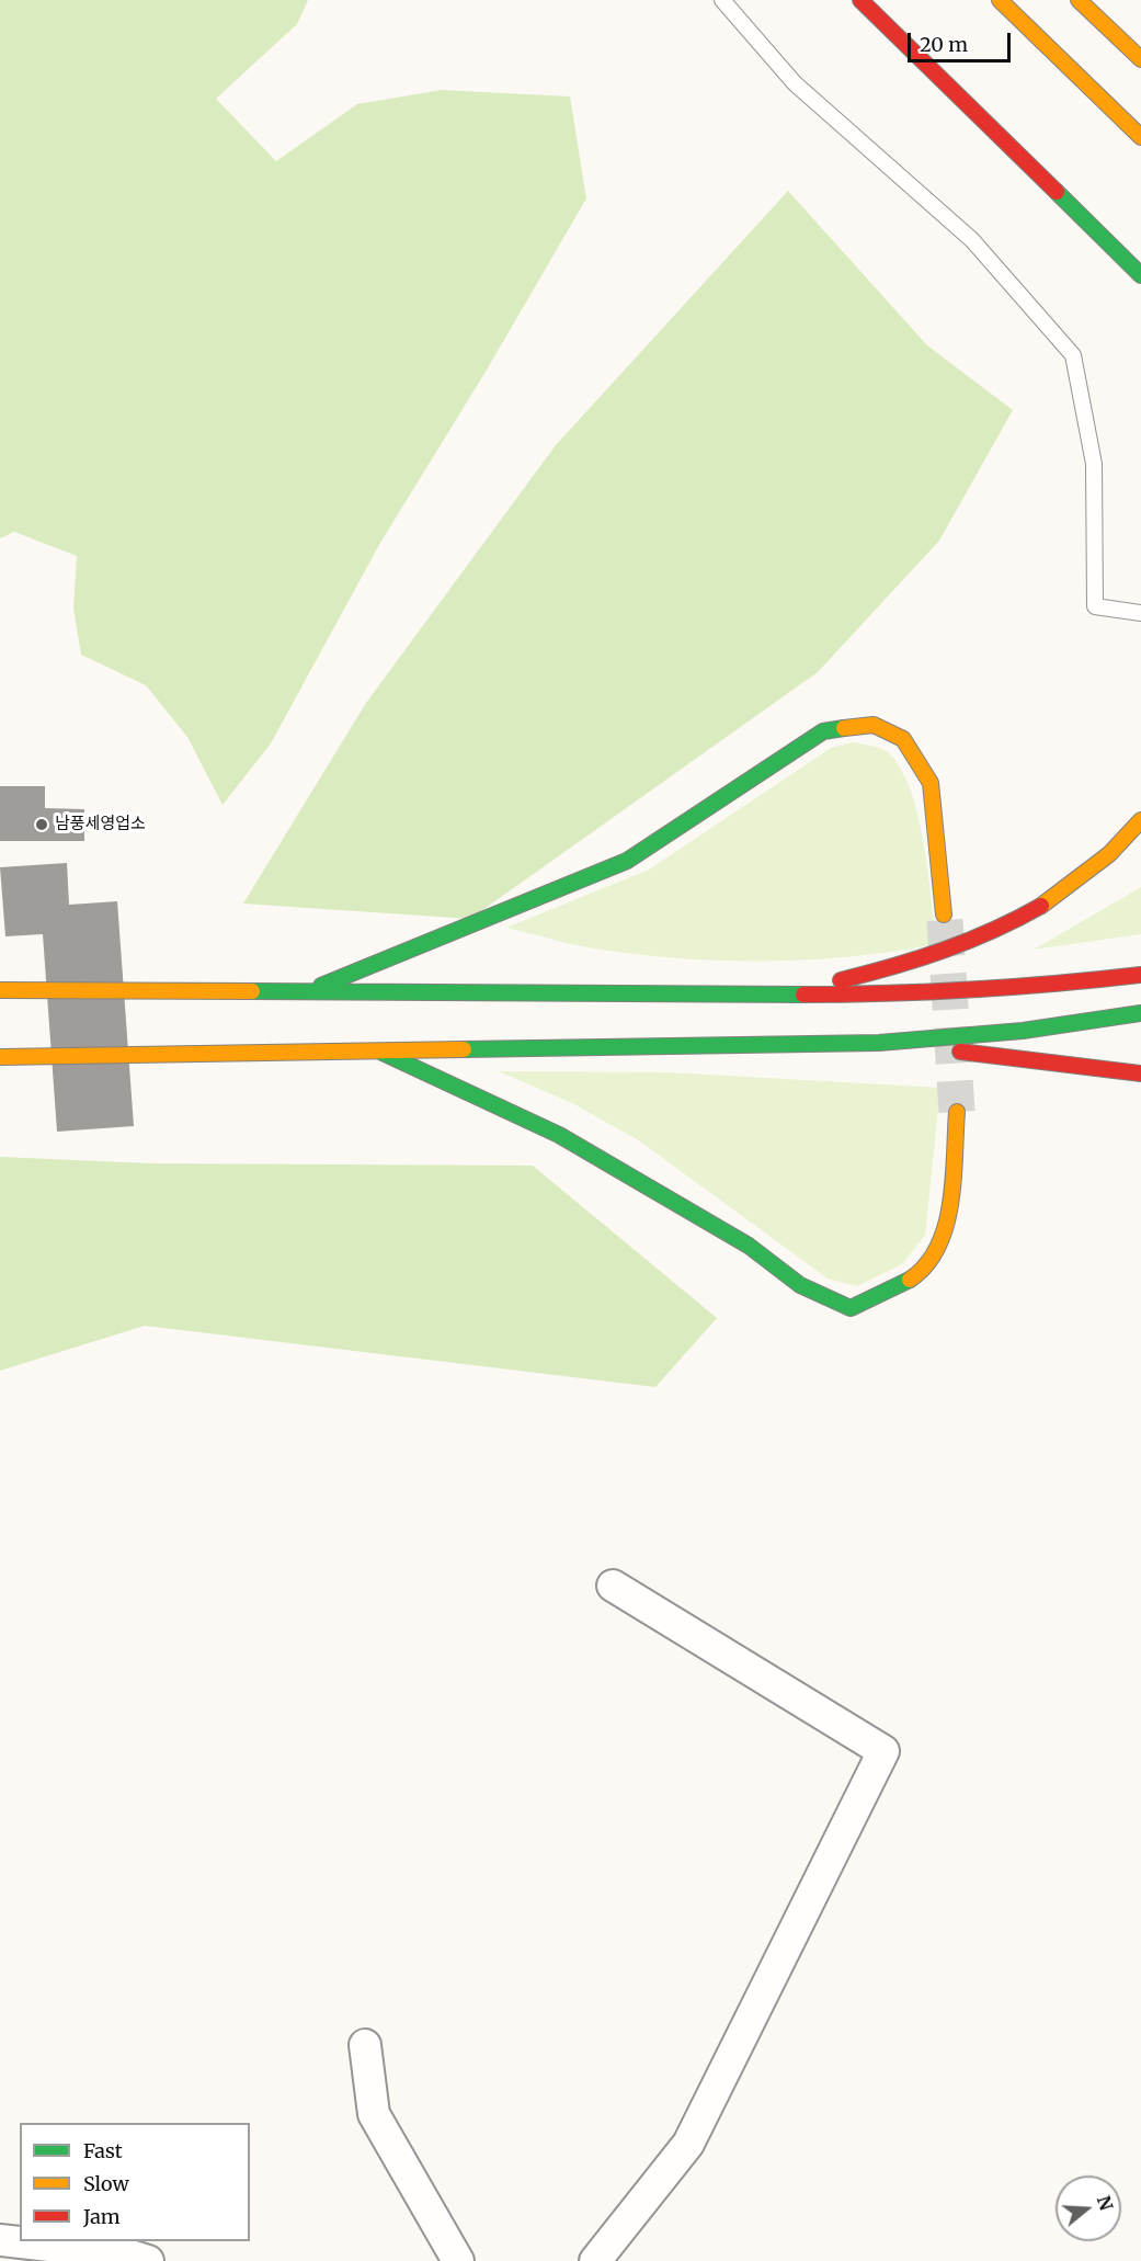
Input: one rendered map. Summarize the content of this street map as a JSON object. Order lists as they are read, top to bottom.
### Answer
{
  "places": ["남풍세영업소"],
  "legend": ["Fast", "Slow", "Jam"],
  "scale_bar": "20 m",
  "north": "right"
}
